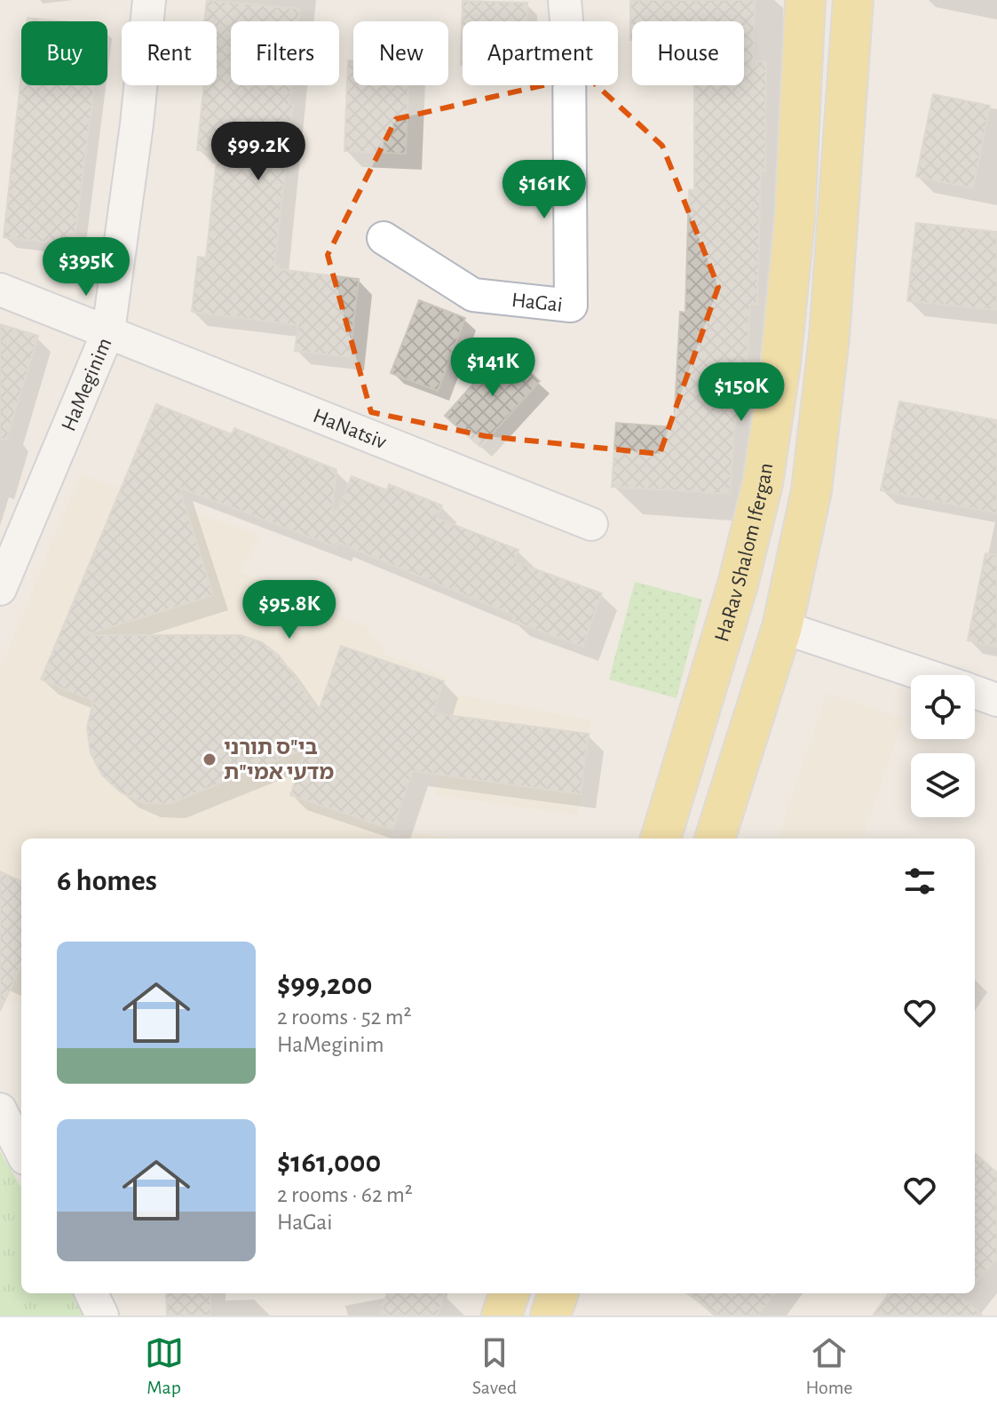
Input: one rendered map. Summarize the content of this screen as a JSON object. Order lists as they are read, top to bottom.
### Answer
{
  "streets": {
    "main road": ["HaRav Shalom Ifergan"],
    "street": ["HaGai", "HaMeginim", "HaNatsiv"]
  },
  "crossings": [
    ["HaMeginim", "HaNatsiv"]
  ],
  "places": ["בי\"ס תורני מדעי אמי\"ת"],
  "page": {
    "chip": [
      "Buy",
      "Rent",
      "Filters",
      "New",
      "Apartment",
      "House"
    ],
    "price": [
      "$99.2K",
      "$161K",
      "$395K",
      "$141K",
      "$150K",
      "$95.8K"
    ],
    "heading": "6 homes",
    "list": [
      {
        "name": "$99,200",
        "note": "2 rooms · 52 m² · HaMeginim"
      },
      {
        "name": "$161,000",
        "note": "2 rooms · 62 m² · HaGai"
      }
    ],
    "tabs": ["Map", "Saved", "Home"]
  }
}
